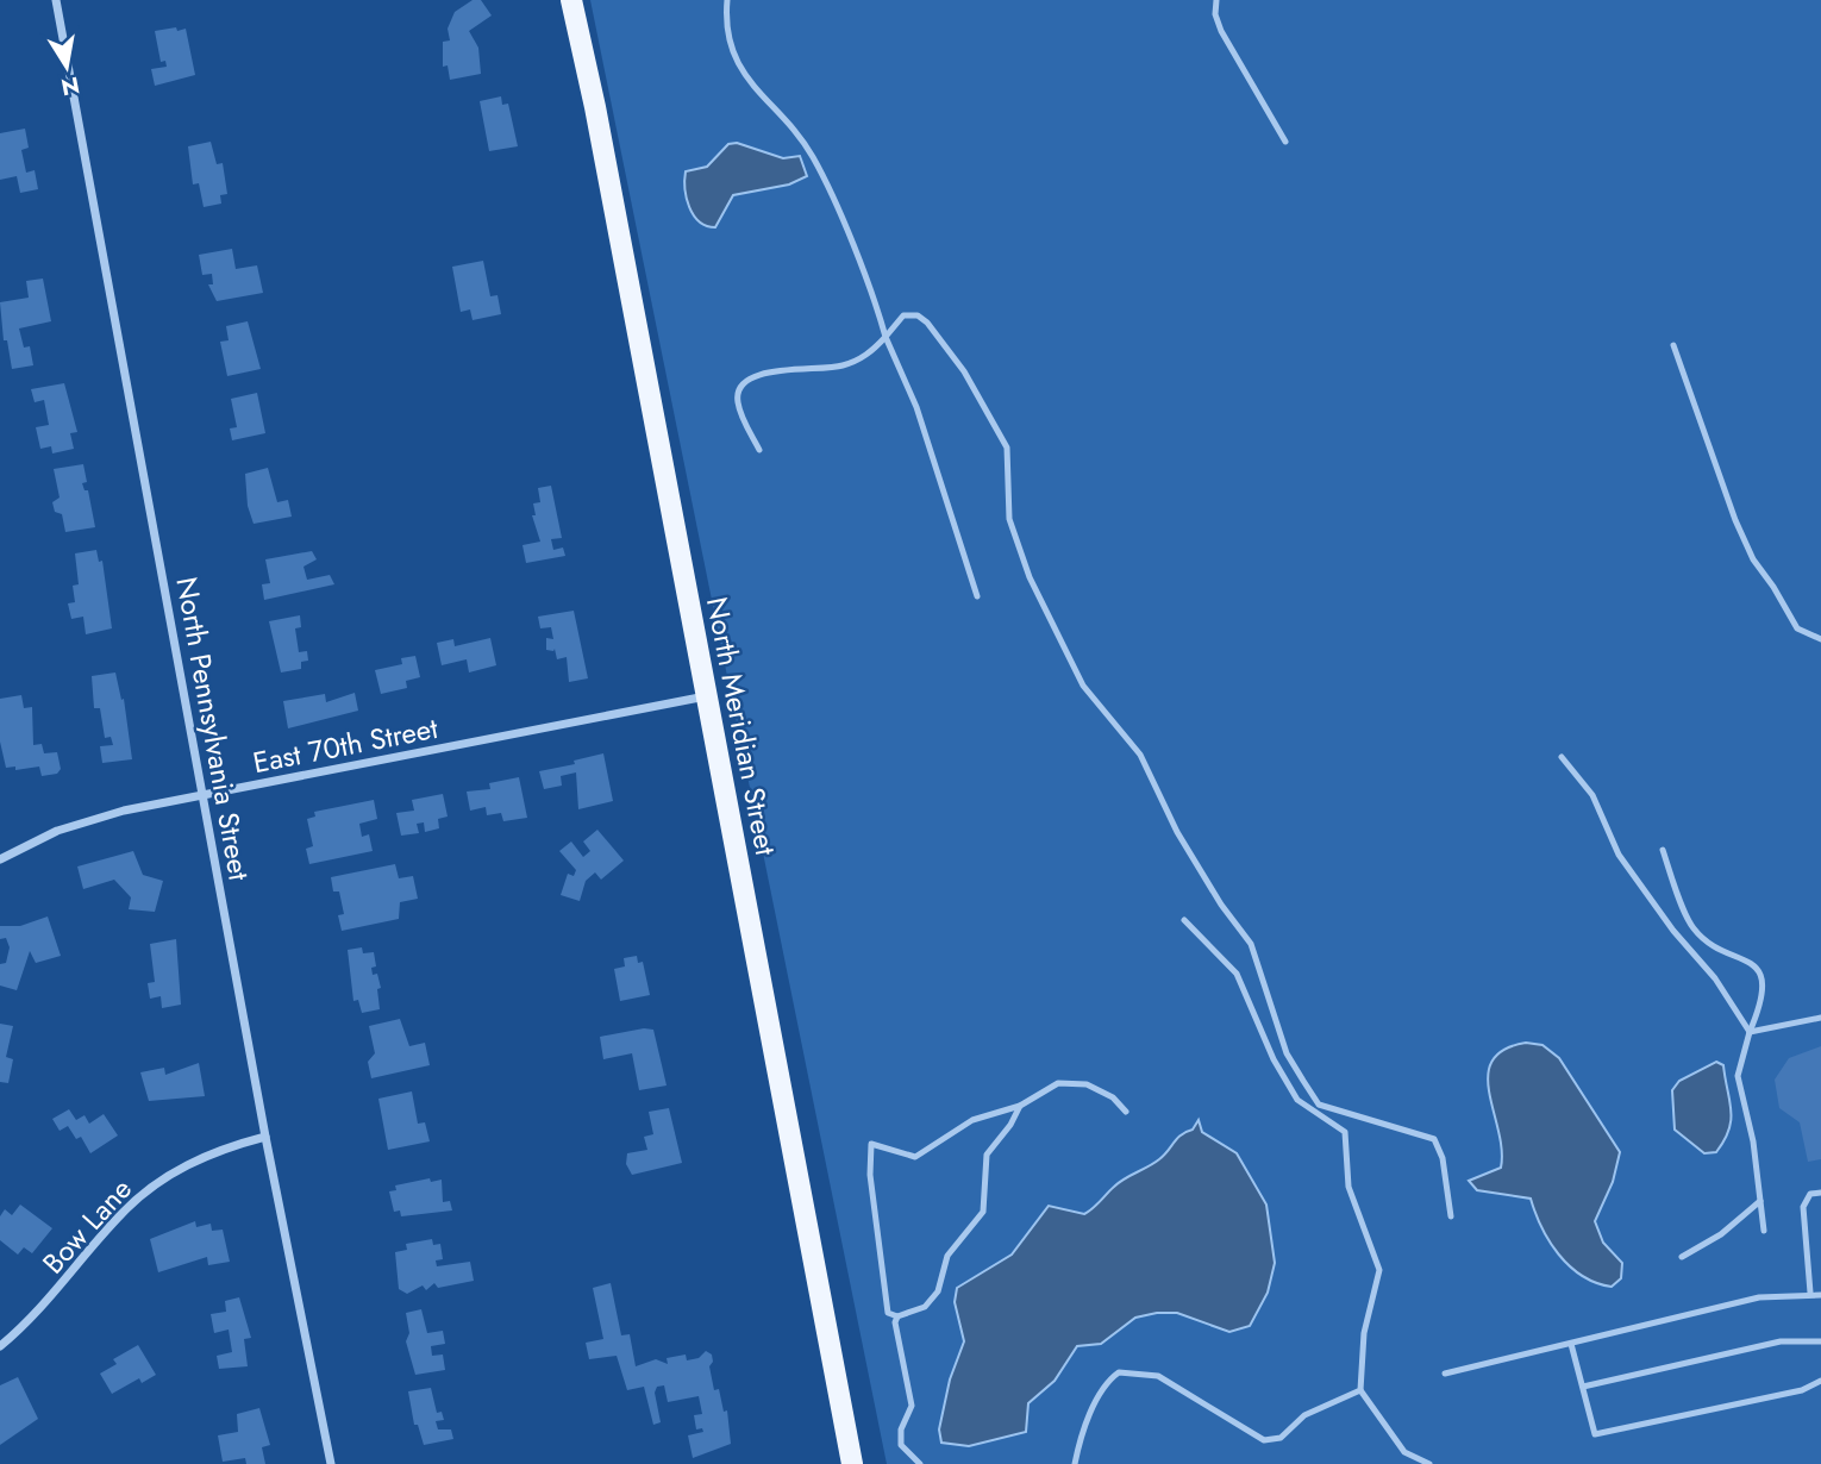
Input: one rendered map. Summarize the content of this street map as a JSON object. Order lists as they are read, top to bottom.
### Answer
{
  "streets": {
    "main road": ["North Meridian Street"],
    "street": ["North Pennsylvania Street", "East 70th Street", "Bow Lane"]
  },
  "crossings": [
    ["North Meridian Street", "East 70th Street"],
    ["North Pennsylvania Street", "East 70th Street"],
    ["North Pennsylvania Street", "Bow Lane"]
  ],
  "north": "bottom"
}
